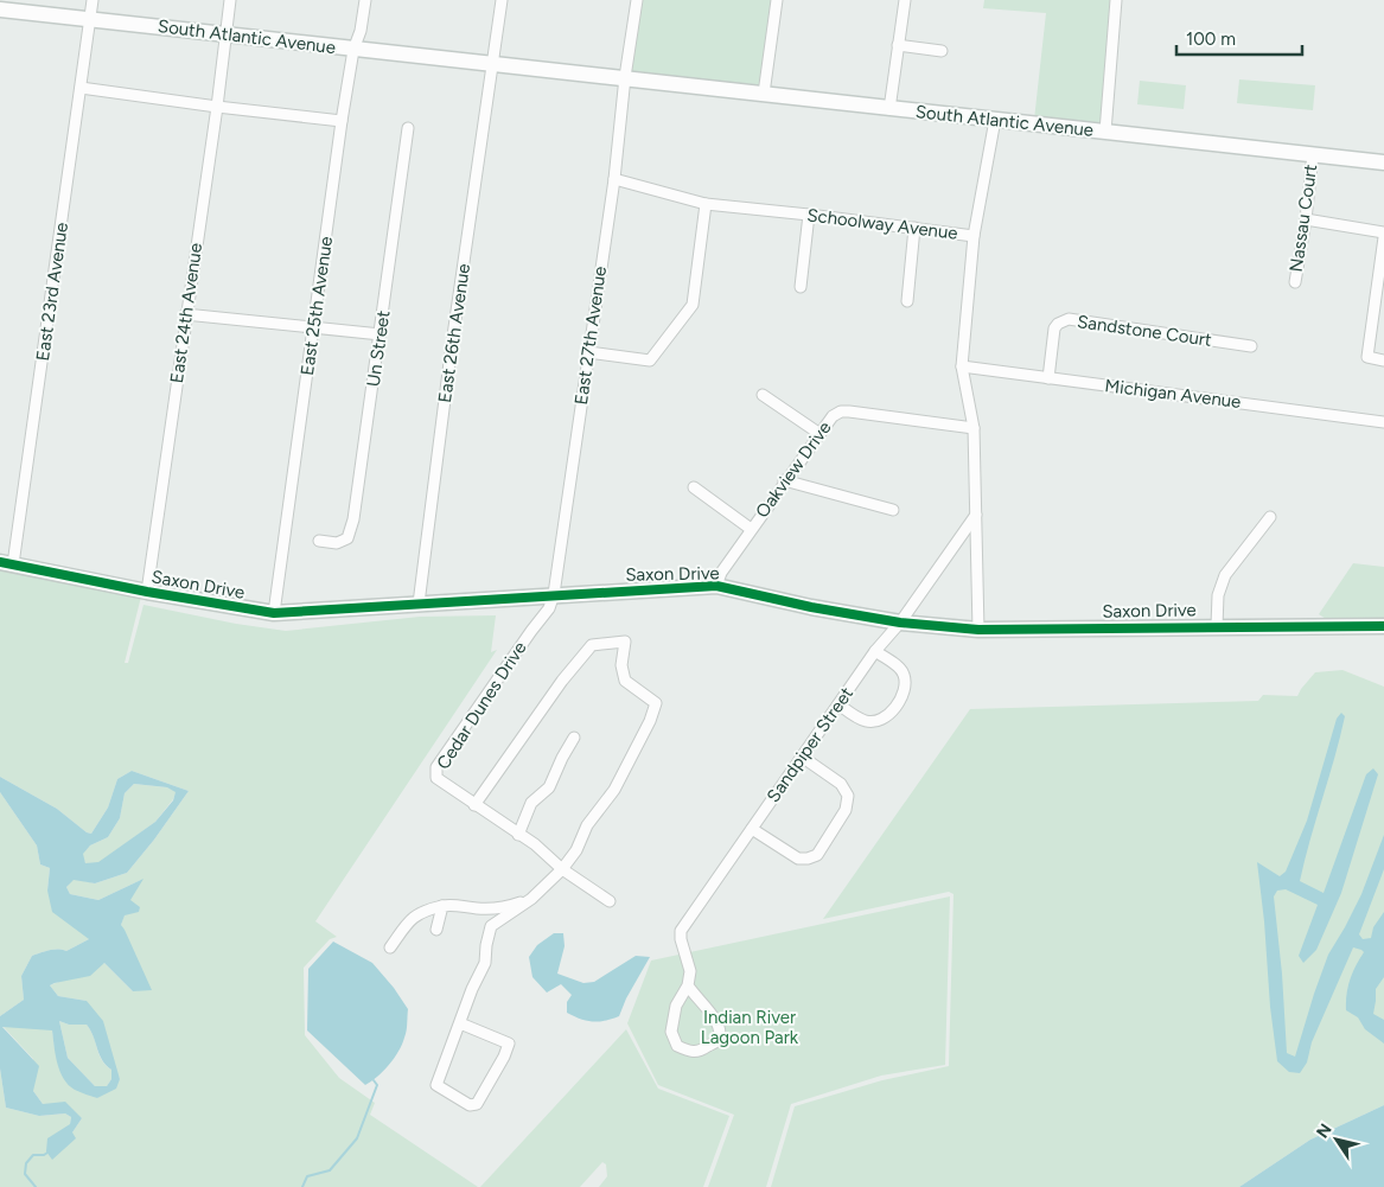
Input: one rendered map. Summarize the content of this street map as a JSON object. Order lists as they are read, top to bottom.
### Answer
{
  "streets": {
    "street": [
      "South Atlantic Avenue",
      "Nassau Court",
      "Schoolway Avenue",
      "East 23rd Avenue",
      "East 25th Avenue",
      "East 24th Avenue",
      "Sandstone Court",
      "East 26th Avenue",
      "East 27th Avenue",
      "Un Street",
      "Michigan Avenue",
      "Oakview Drive",
      "Saxon Drive",
      "Cedar Dunes Drive",
      "Sandpiper Street"
    ]
  },
  "crossings": [
    ["South Atlantic Avenue", "Nassau Court"],
    ["South Atlantic Avenue", "East 23rd Avenue"],
    ["South Atlantic Avenue", "East 25th Avenue"],
    ["South Atlantic Avenue", "East 24th Avenue"],
    ["South Atlantic Avenue", "East 26th Avenue"],
    ["South Atlantic Avenue", "East 27th Avenue"],
    ["Schoolway Avenue", "East 27th Avenue"],
    ["Schoolway Avenue", "Michigan Avenue"],
    ["Schoolway Avenue", "Oakview Drive"],
    ["Schoolway Avenue", "Saxon Drive"],
    ["Schoolway Avenue", "Sandpiper Street"],
    ["East 23rd Avenue", "Saxon Drive"],
    ["East 25th Avenue", "Saxon Drive"],
    ["East 24th Avenue", "Saxon Drive"],
    ["Sandstone Court", "Michigan Avenue"],
    ["East 26th Avenue", "Saxon Drive"],
    ["East 27th Avenue", "Saxon Drive"],
    ["East 27th Avenue", "Cedar Dunes Drive"],
    ["Oakview Drive", "Saxon Drive"],
    ["Saxon Drive", "Cedar Dunes Drive"],
    ["Saxon Drive", "Sandpiper Street"]
  ],
  "parks": ["Indian River Lagoon Park"],
  "scale_bar": "100 m",
  "north": "top left"
}
